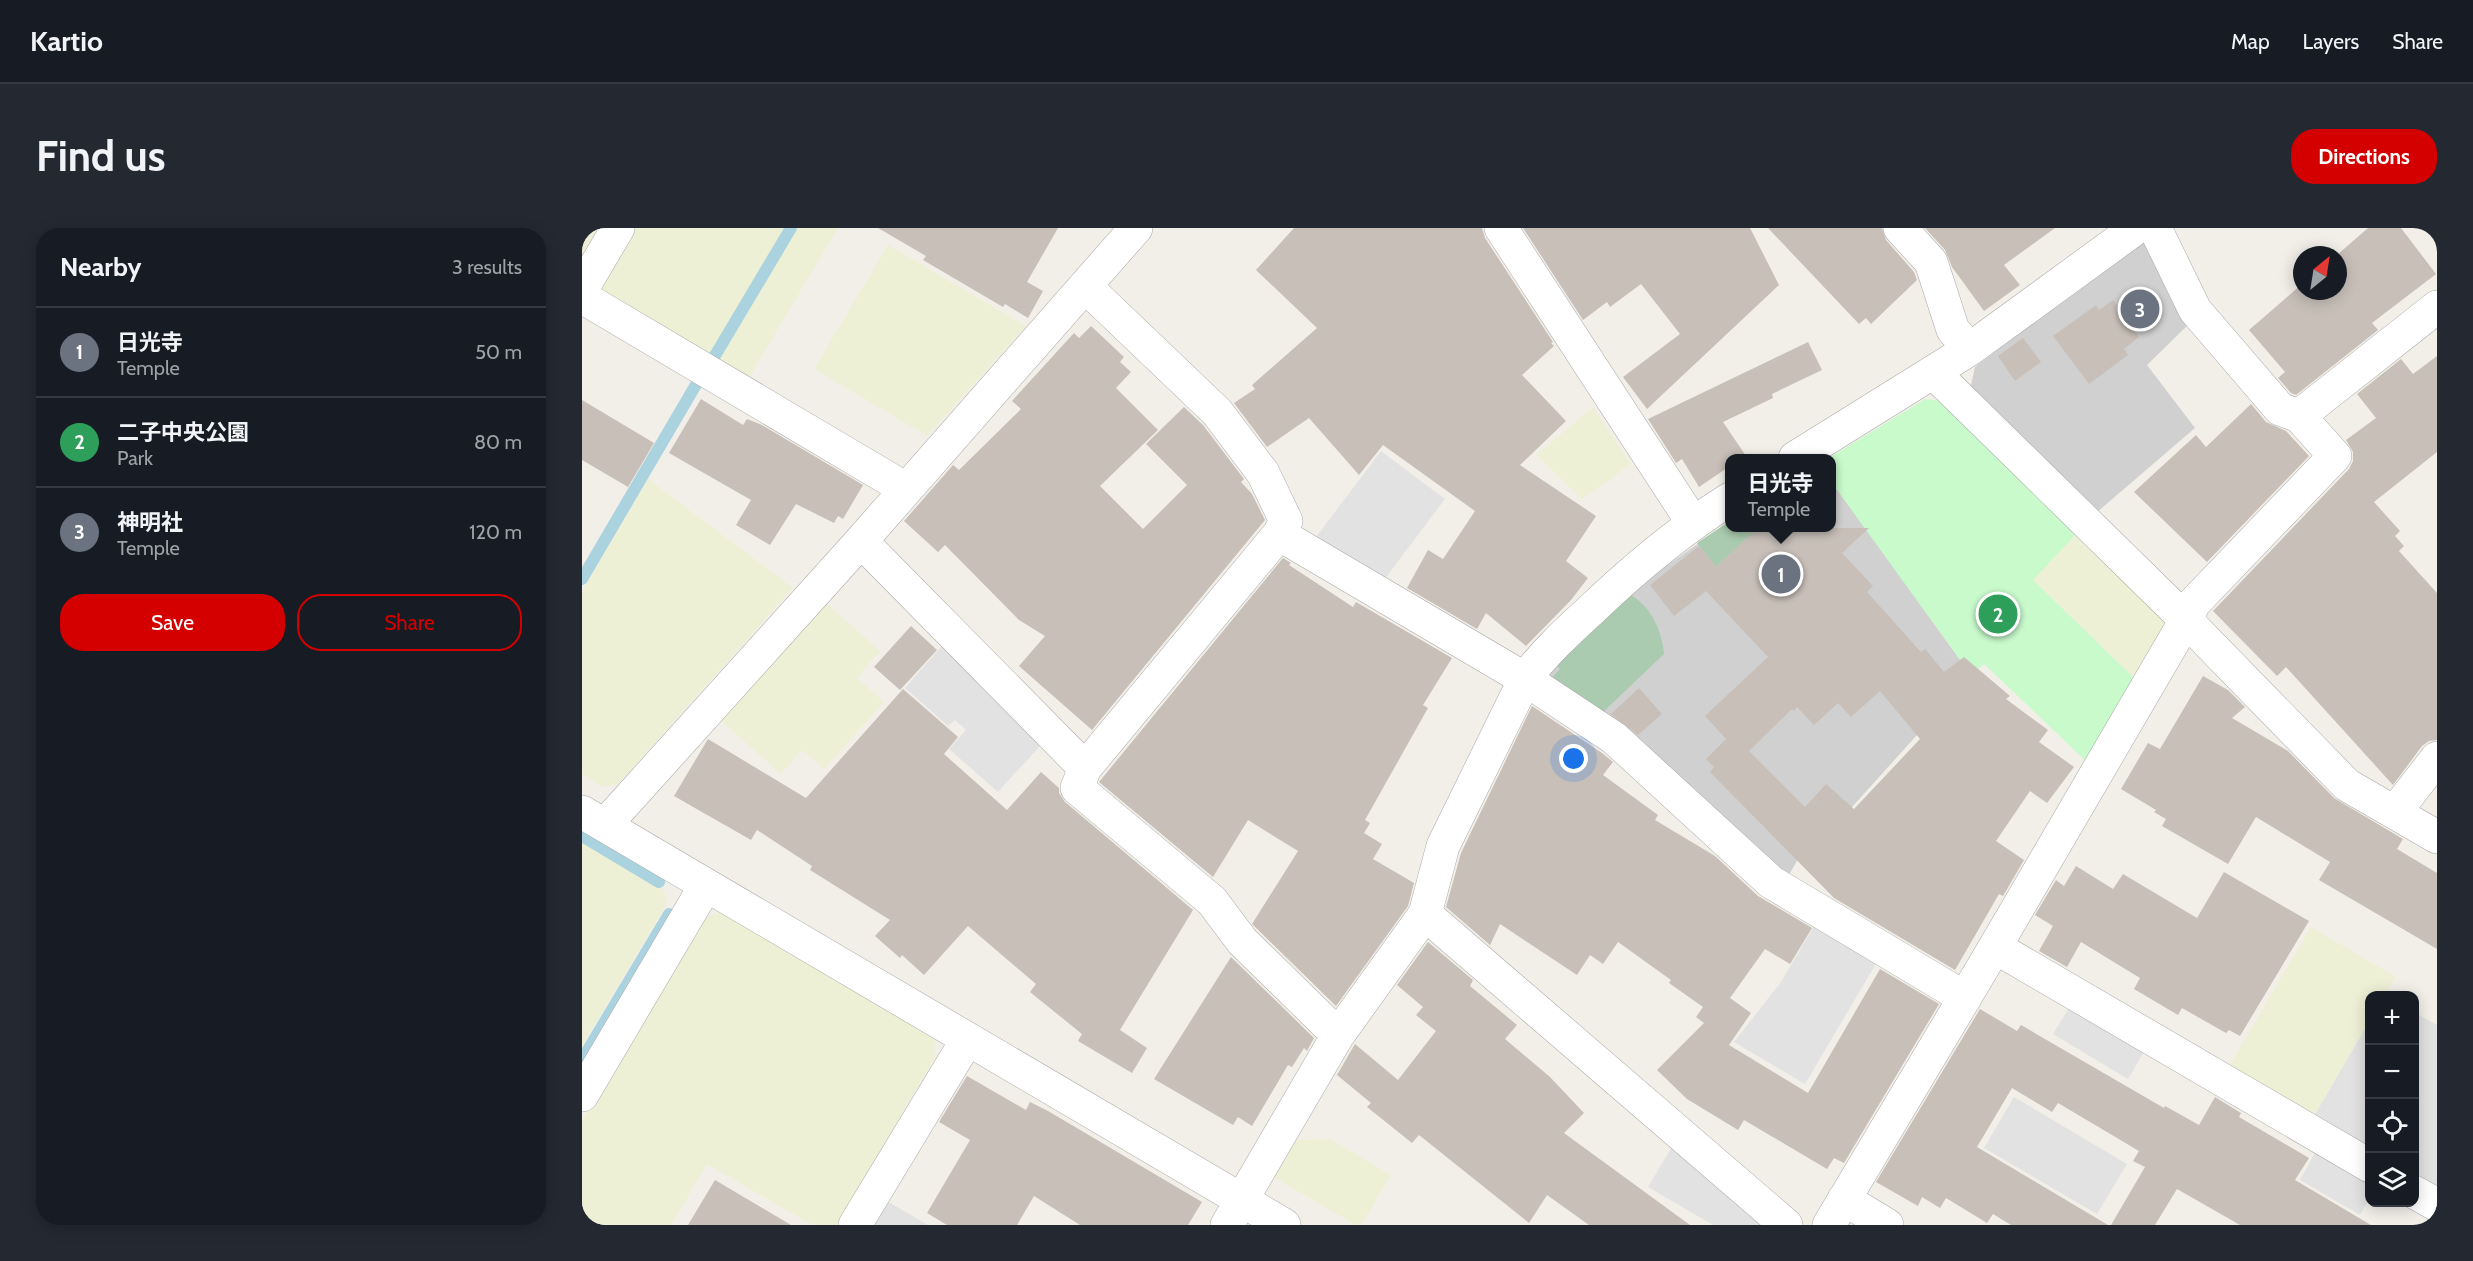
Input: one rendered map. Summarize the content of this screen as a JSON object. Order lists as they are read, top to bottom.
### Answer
{
  "north": "top right",
  "page": {
    "header": "Kartio",
    "nav": ["Map", "Layers", "Share"],
    "buttons": [
      "Directions",
      ["Save", "Share"]
    ],
    "title": "Find us",
    "heading": ["Nearby", "3 results"],
    "pins": ["3", "1", "2"],
    "list": [
      {
        "mark": "1",
        "name": "日光寺",
        "note": "Temple",
        "value": "50 m"
      },
      {
        "mark": "2",
        "name": "二子中央公園",
        "note": "Park",
        "value": "80 m"
      },
      {
        "mark": "3",
        "name": "神明社",
        "note": "Temple",
        "value": "120 m"
      }
    ],
    "popup": ["日光寺", "Temple"],
    "map_buttons": ["+", "−"]
  }
}
